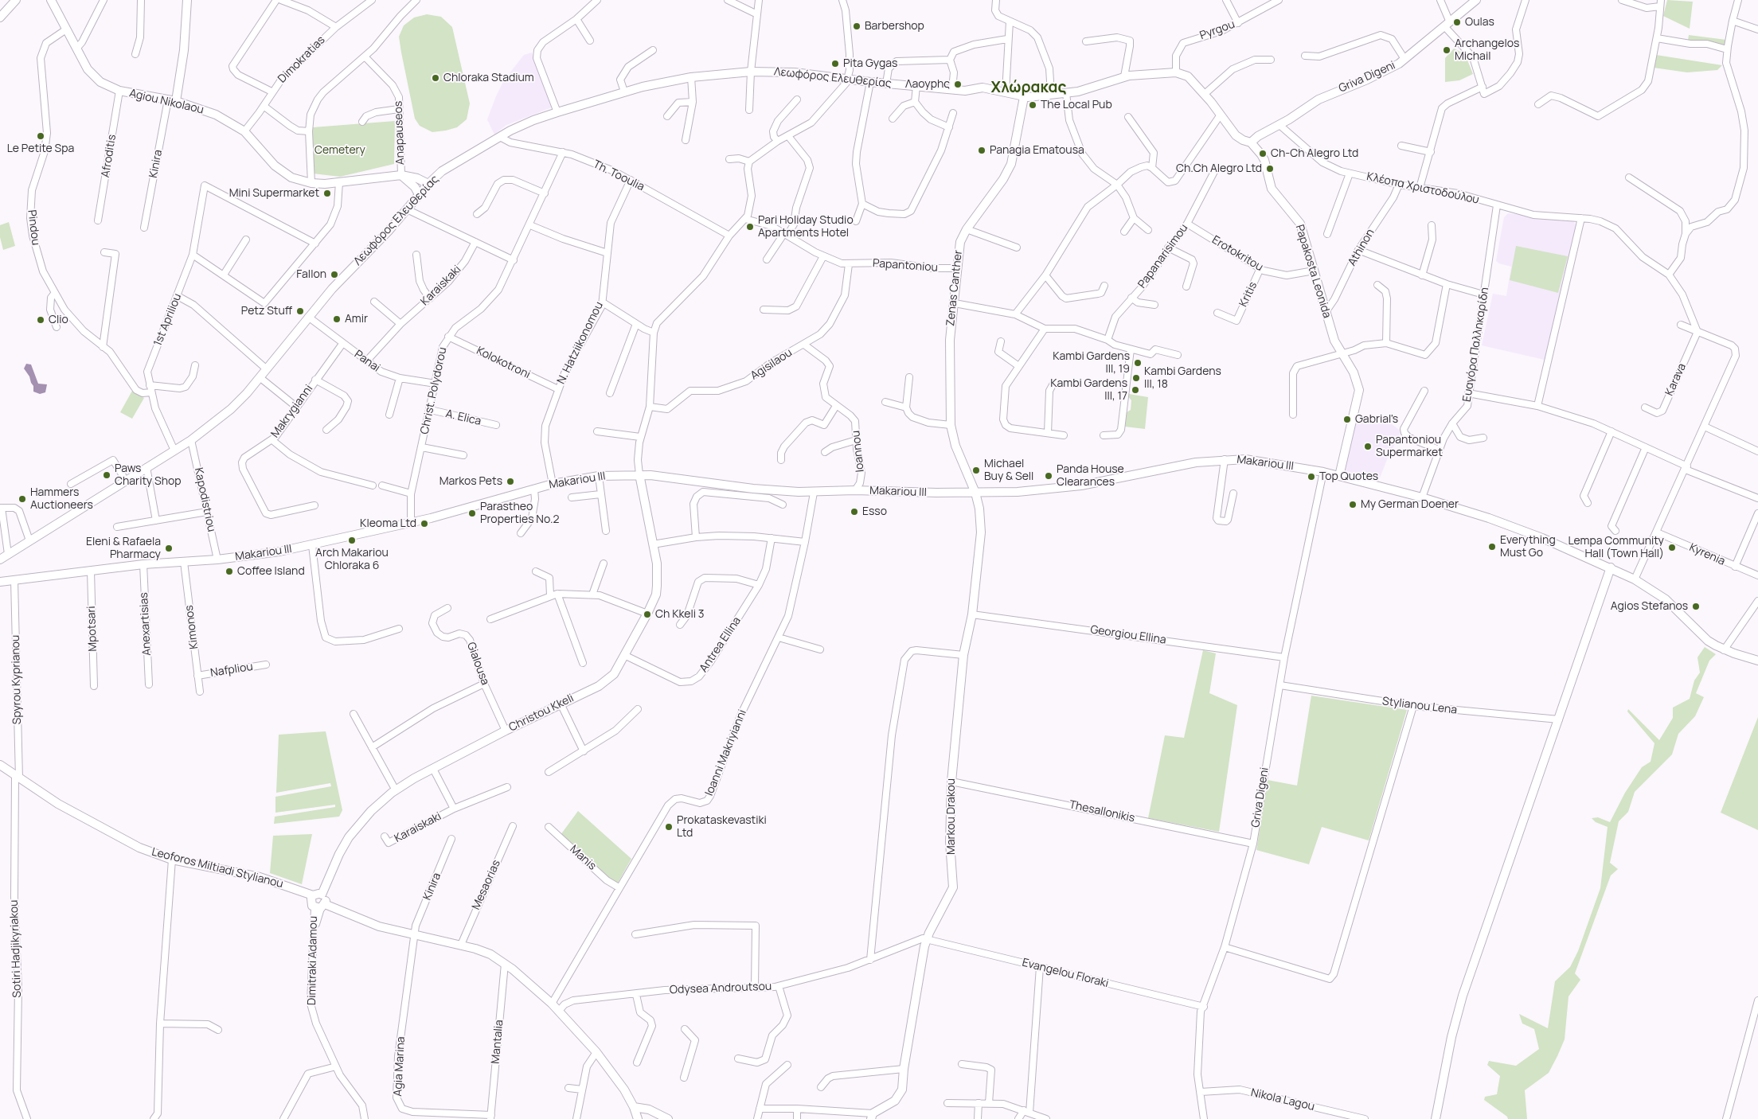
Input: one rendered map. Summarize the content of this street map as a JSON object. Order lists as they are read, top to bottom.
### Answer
{
  "streets": {
    "main road": [
      "Griva Digeni",
      "Λεωφόρος Ελευθερίας",
      "Agiou Nikolaou",
      "Papakosta Leonida",
      "Zenas Canther",
      "Makariou III",
      "Christou Kkeli",
      "Markou Drakou",
      "Leoforos Miltiadi Stylianou"
    ],
    "street": [
      "Pyrgou",
      "Dimokratias",
      "Anapauseos",
      "Afroditis",
      "Kinira",
      "Th. Tooulia",
      "Κλέοπα Χριστοδούλου",
      "Pindou",
      "Athinon",
      "Erotokritou",
      "Papanarisimou",
      "Papantoniou",
      "Karaiskaki",
      "Kritis",
      "1st Apriliou",
      "N. Hatziikonomou",
      "Ευαγόρα Παλληκαρίδη",
      "Panai",
      "Kolokotroni",
      "Agisilaou",
      "Karava",
      "Christ. Polydorou",
      "Makrygianni",
      "A. Elica",
      "Ioannou",
      "Kapodistriou",
      "Kyrenia",
      "Anexartisias",
      "Kimonos",
      "Mpotsari",
      "Georgiou Ellina",
      "Antrea Ellina",
      "Gialousa",
      "Nafpliou",
      "Spyrou Kyprianou",
      "Stylianou Lena",
      "Ioanni Makriyianni",
      "Thesallonikis",
      "Manis",
      "Mesaorias",
      "Sotiri Hadjikyriakou",
      "Dimitraki Adamou",
      "Evangelou Floraki",
      "Odysea Androutsou",
      "Mantalia",
      "Agia Marina",
      "Nikola Lagou"
    ]
  },
  "crossings": [
    ["Pyrgou", "Papakosta Leonida"],
    ["Dimokratias", "Agiou Nikolaou"],
    ["Griva Digeni", "Κλέοπα Χριστοδούλου"],
    ["Griva Digeni", "Papakosta Leonida"],
    ["Griva Digeni", "Makariou III"],
    ["Griva Digeni", "Georgiou Ellina"],
    ["Griva Digeni", "Stylianou Lena"],
    ["Griva Digeni", "Thesallonikis"],
    ["Griva Digeni", "Evangelou Floraki"],
    ["Griva Digeni", "Nikola Lagou"],
    ["Λεωφόρος Ελευθερίας", "Agiou Nikolaou"],
    ["Λεωφόρος Ελευθερίας", "Th. Tooulia"],
    ["Λεωφόρος Ελευθερίας", "Zenas Canther"],
    ["Λεωφόρος Ελευθερίας", "1st Apriliou"],
    ["Λεωφόρος Ελευθερίας", "Panai"],
    ["Λεωφόρος Ελευθερίας", "Kapodistriou"],
    ["Agiou Nikolaou", "Anapauseos"],
    ["Agiou Nikolaou", "Afroditis"],
    ["Agiou Nikolaou", "Kinira"],
    ["Agiou Nikolaou", "Pindou"],
    ["Kinira", "Leoforos Miltiadi Stylianou"],
    ["Kinira", "Agia Marina"],
    ["Th. Tooulia", "N. Hatziikonomou"],
    ["Th. Tooulia", "Christ. Polydorou"],
    ["Κλέοπα Χριστοδούλου", "Athinon"],
    ["Κλέοπα Χριστοδούλου", "Ευαγόρα Παλληκαρίδη"],
    ["Pindou", "1st Apriliou"],
    ["Athinon", "Papakosta Leonida"],
    ["Erotokritou", "Papanarisimou"],
    ["Erotokritou", "Papakosta Leonida"],
    ["Erotokritou", "Kritis"],
    ["Papantoniou", "Zenas Canther"],
    ["Papantoniou", "Agisilaou"],
    ["Papakosta Leonida", "Makariou III"],
    ["Karaiskaki", "Panai"],
    ["Karaiskaki", "Christou Kkeli"],
    ["Zenas Canther", "Makariou III"],
    ["Zenas Canther", "Markou Drakou"],
    ["N. Hatziikonomou", "Kolokotroni"],
    ["N. Hatziikonomou", "Makariou III"],
    ["Ευαγόρα Παλληκαρίδη", "Makariou III"],
    ["Panai", "Christ. Polydorou"],
    ["Panai", "Makrygianni"],
    ["Kolokotroni", "Christ. Polydorou"],
    ["Agisilaou", "Ioannou"],
    ["Christ. Polydorou", "A. Elica"],
    ["Christ. Polydorou", "Makariou III"],
    ["Ioannou", "Makariou III"],
    ["Makariou III", "Kapodistriou"],
    ["Makariou III", "Anexartisias"],
    ["Makariou III", "Kimonos"],
    ["Makariou III", "Mpotsari"],
    ["Makariou III", "Spyrou Kyprianou"],
    ["Makariou III", "Christou Kkeli"],
    ["Makariou III", "Ioanni Makriyianni"],
    ["Makariou III", "Markou Drakou"],
    ["Kimonos", "Nafpliou"],
    ["Georgiou Ellina", "Markou Drakou"],
    ["Antrea Ellina", "Christou Kkeli"],
    ["Gialousa", "Christou Kkeli"],
    ["Spyrou Kyprianou", "Leoforos Miltiadi Stylianou"],
    ["Spyrou Kyprianou", "Sotiri Hadjikyriakou"],
    ["Christou Kkeli", "Leoforos Miltiadi Stylianou"],
    ["Christou Kkeli", "Dimitraki Adamou"],
    ["Ioanni Makriyianni", "Manis"],
    ["Thesallonikis", "Markou Drakou"],
    ["Markou Drakou", "Evangelou Floraki"],
    ["Markou Drakou", "Odysea Androutsou"],
    ["Leoforos Miltiadi Stylianou", "Sotiri Hadjikyriakou"],
    ["Leoforos Miltiadi Stylianou", "Dimitraki Adamou"],
    ["Leoforos Miltiadi Stylianou", "Agia Marina"],
    ["Evangelou Floraki", "Odysea Androutsou"],
    ["Mantalia", "Agia Marina"]
  ],
  "districts": ["Χλώρακας"],
  "parks": ["Cemetery"],
  "places": [
    "Oulas",
    "Barbershop",
    "Archangelos Michail",
    "Pita Gygas",
    "Chloraka Stadium",
    "Λaoyphς",
    "The Local Pub",
    "Le Petite Spa",
    "Panagia Ematousa",
    "Ch-Ch Alegro Ltd",
    "Ch.Ch Alegro Ltd",
    "Mini Supermarket",
    "Pari Holiday Studio Apartments Hotel",
    "Fallon",
    "Petz Stuff",
    "Amir",
    "Clio",
    "Kambi Gardens III, 19",
    "Kambi Gardens III, 18",
    "Kambi Gardens III, 17",
    "Gabrial's",
    "Papantoniou Supermarket",
    "Michael Buy & Sell",
    "Paws Charity Shop",
    "Panda House Clearances",
    "Top Quotes",
    "Markos Pets",
    "Hammers Auctioneers",
    "My German Doener",
    "Esso",
    "Parastheo Properties No.2",
    "Kleoma Ltd",
    "Arch Makariou Chloraka 6",
    "Everything Must Go",
    "Lempa Community Hall (Town Hall)",
    "Eleni & Rafaela Pharmacy",
    "Coffee Island",
    "Agios Stefanos",
    "Ch Kkeli 3",
    "Prokataskevastiki Ltd"
  ]
}
